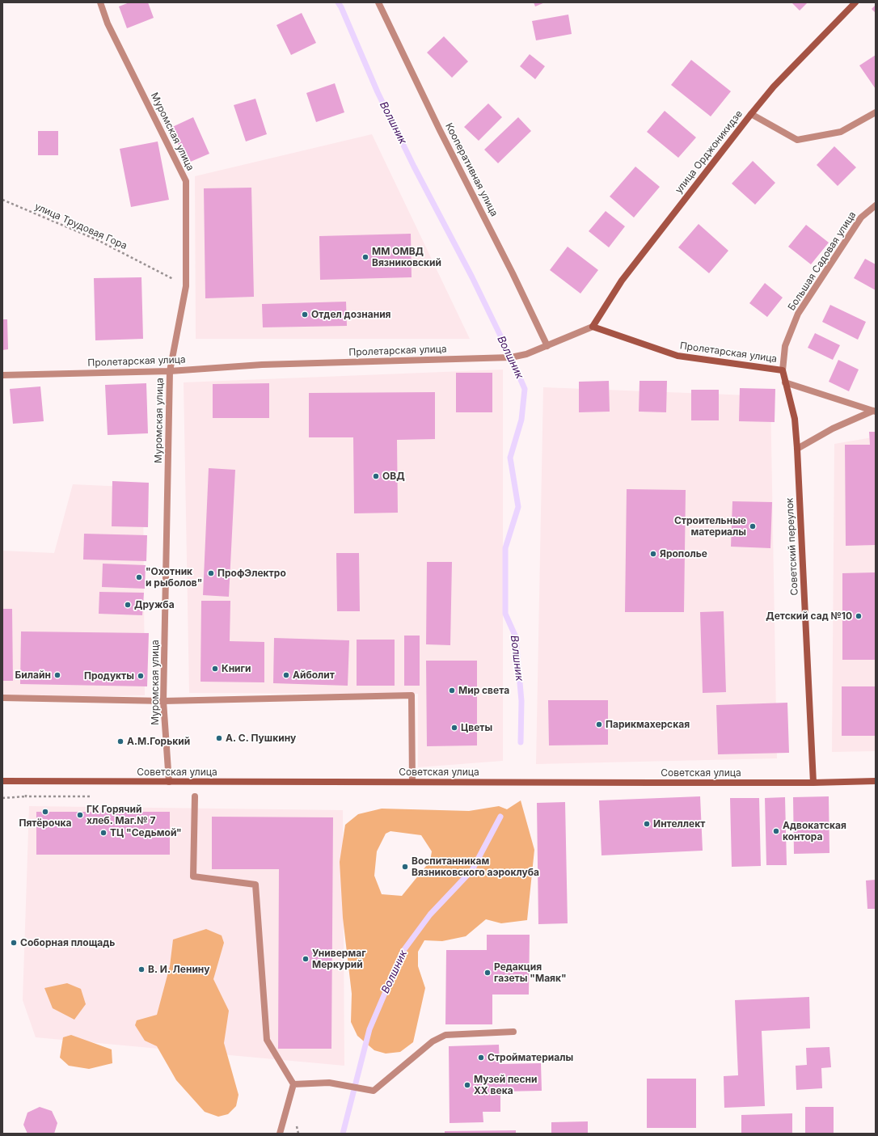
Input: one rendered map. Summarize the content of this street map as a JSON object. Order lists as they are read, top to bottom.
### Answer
{
  "streets": {
    "street": [
      "Муромская улица",
      "улица Орджоникидзе",
      "Кооперативная улица",
      "Большая Садовая улица",
      "Пролетарская улица",
      "Советский переулок",
      "Советская улица"
    ],
    "path": ["улица Трудовая Гора"]
  },
  "crossings": [
    ["Муромская улица", "улица Трудовая Гора"],
    ["Муромская улица", "Пролетарская улица"],
    ["Муромская улица", "Советская улица"],
    ["улица Орджоникидзе", "Пролетарская улица"],
    ["Кооперативная улица", "Пролетарская улица"],
    ["Большая Садовая улица", "Пролетарская улица"],
    ["Большая Садовая улица", "Советский переулок"],
    ["Пролетарская улица", "Советский переулок"],
    ["Советский переулок", "Советская улица"]
  ],
  "water": ["Волшник"],
  "places": [
    "ММ ОМВД Вязниковский",
    "Отдел дознания",
    "ОВД",
    "Строительные материалы",
    "Ярополье",
    "ПрофЭлектро",
    "\"Охотник и рыболов\"",
    "Дружба",
    "Детский сад №10",
    "Книги",
    "Билайн",
    "Айболит",
    "Продукты",
    "Мир света",
    "Парикмахерская",
    "Цветы",
    "А. С. Пушкину",
    "А.М.Горький",
    "Пятёрочка",
    "ГК Горячий хлеб. Маг.№ 7",
    "Интеллект",
    "Адвокатская контора",
    "ТЦ \"Седьмой\"",
    "Воспитанникам Вязниковского аэроклуба",
    "Соборная площадь",
    "Универмаг Меркурий",
    "В. И. Ленину",
    "Редакция газеты \"Маяк\"",
    "Стройматериалы",
    "Музей песни XX века"
  ]
}
